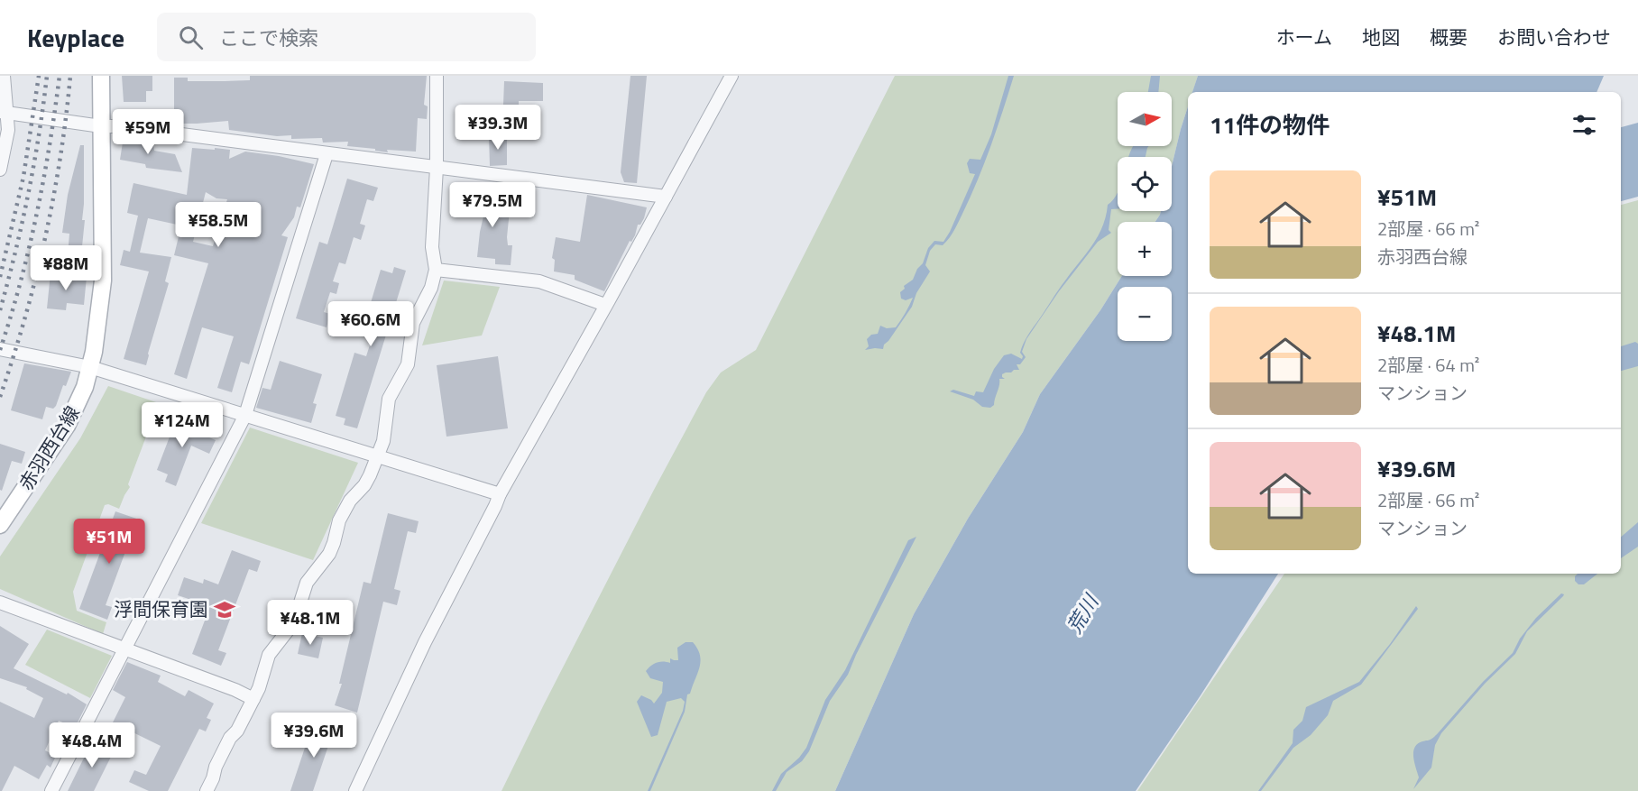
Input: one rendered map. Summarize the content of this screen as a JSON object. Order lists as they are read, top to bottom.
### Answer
{
  "streets": {
    "main road": ["赤羽西台線"]
  },
  "water": ["荒川"],
  "places": {
    "school or university": ["浮間保育園"]
  },
  "north": "right",
  "page": {
    "header": "Keyplace",
    "search": "ここで検索",
    "nav": [
      "ホーム",
      "地図",
      "概要",
      "お問い合わせ"
    ],
    "map_buttons": ["+", "−"],
    "heading": "11件の物件",
    "price": [
      "¥39.3M",
      "¥59M",
      "¥79.5M",
      "¥58.5M",
      "¥88M",
      "¥60.6M",
      "¥124M",
      "¥51M",
      "¥48.1M",
      "¥39.6M",
      "¥48.4M"
    ],
    "list": [
      {
        "name": "¥51M",
        "note": "2部屋 · 66 m² · 赤羽西台線"
      },
      {
        "name": "¥48.1M",
        "note": "2部屋 · 64 m² · マンション"
      },
      {
        "name": "¥39.6M",
        "note": "2部屋 · 66 m² · マンション"
      }
    ]
  }
}
